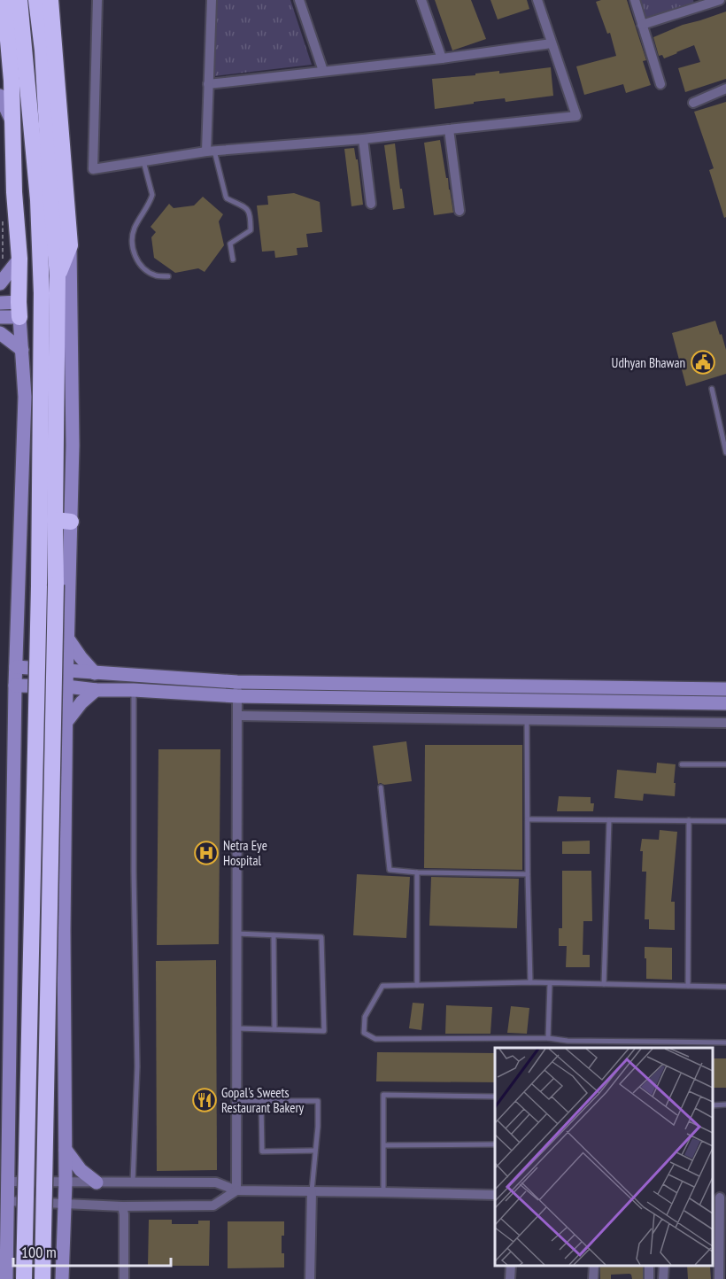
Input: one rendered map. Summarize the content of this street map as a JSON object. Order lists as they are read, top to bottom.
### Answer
{
  "places": {
    "public building": ["Udhyan Bhawan"],
    "hospital": ["Netra Eye Hospital"],
    "restaurant": ["Gopal's Sweets Restaurant Bakery"]
  },
  "scale_bar": "100 m"
}
